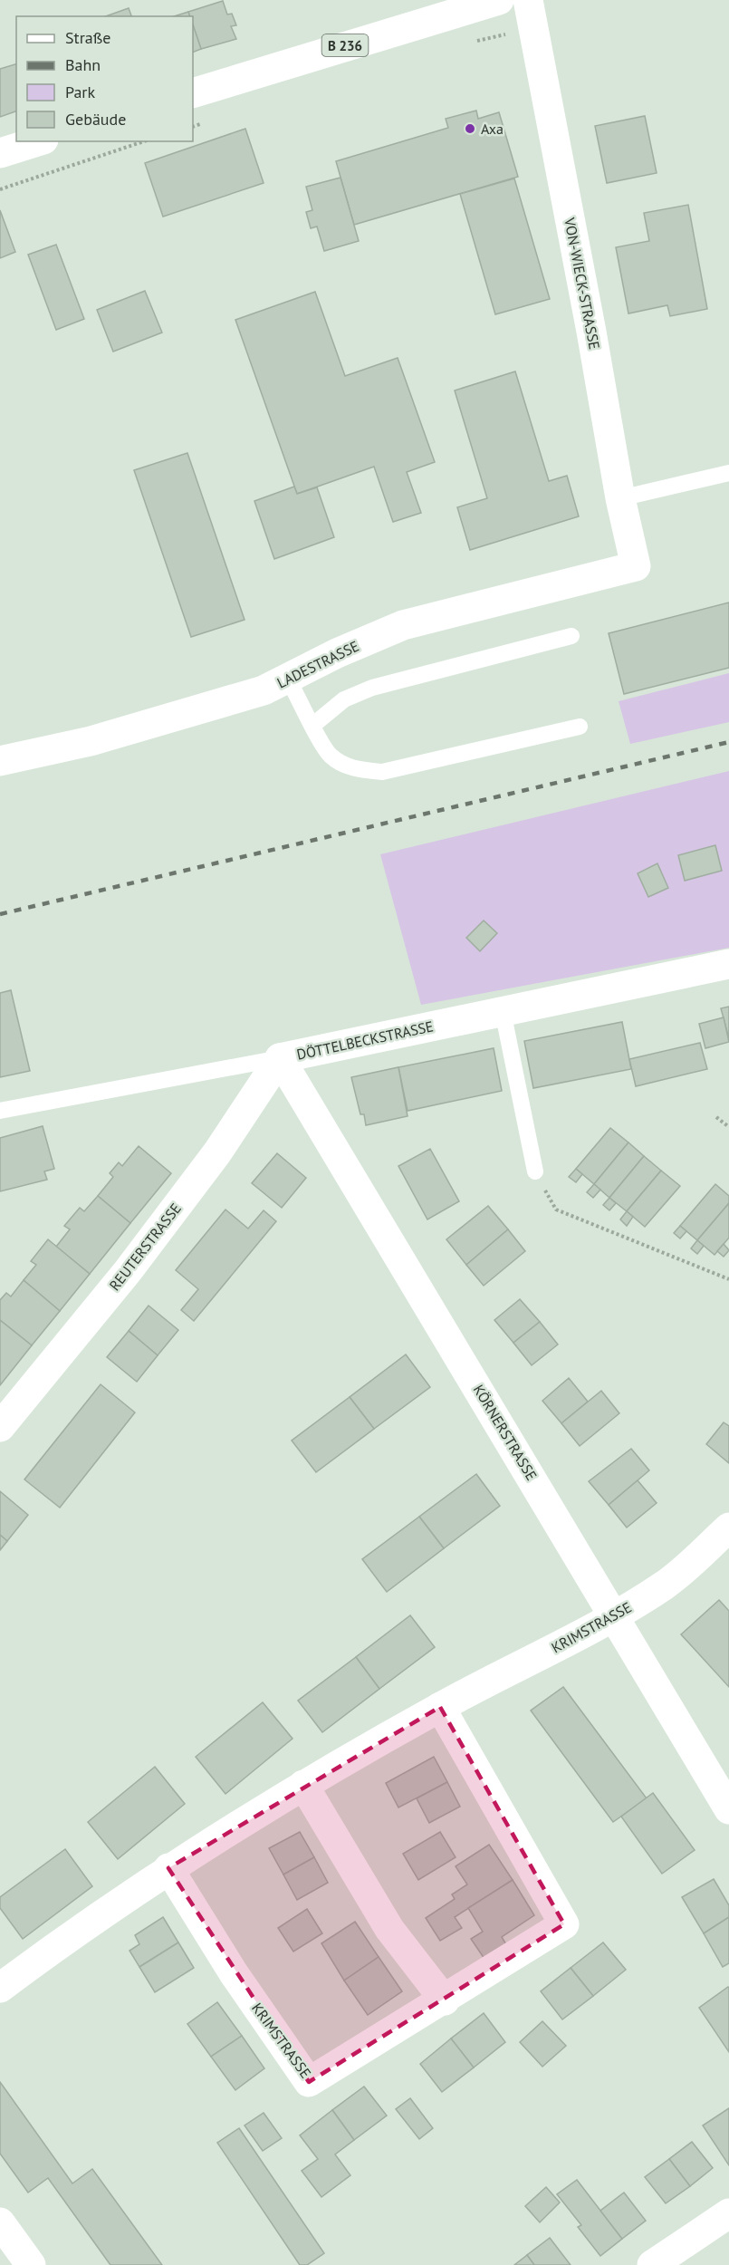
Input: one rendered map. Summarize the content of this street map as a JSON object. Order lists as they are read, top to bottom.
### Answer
{
  "streets": {
    "street": [
      "B 236",
      "VON-WIECK-STRASSE",
      "LADESTRASSE",
      "DÖTTELBECKSTRASSE",
      "REUTERSTRASSE",
      "KÖRNERSTRASSE",
      "KRIMSTRASSE"
    ]
  },
  "crossings": [
    ["VON-WIECK-STRASSE", "LADESTRASSE"],
    ["DÖTTELBECKSTRASSE", "REUTERSTRASSE"],
    ["DÖTTELBECKSTRASSE", "KÖRNERSTRASSE"],
    ["REUTERSTRASSE", "KÖRNERSTRASSE"],
    ["KÖRNERSTRASSE", "KRIMSTRASSE"]
  ],
  "places": ["Axa"],
  "legend": [
    "Straße",
    "Bahn",
    "Park",
    "Gebäude"
  ]
}
